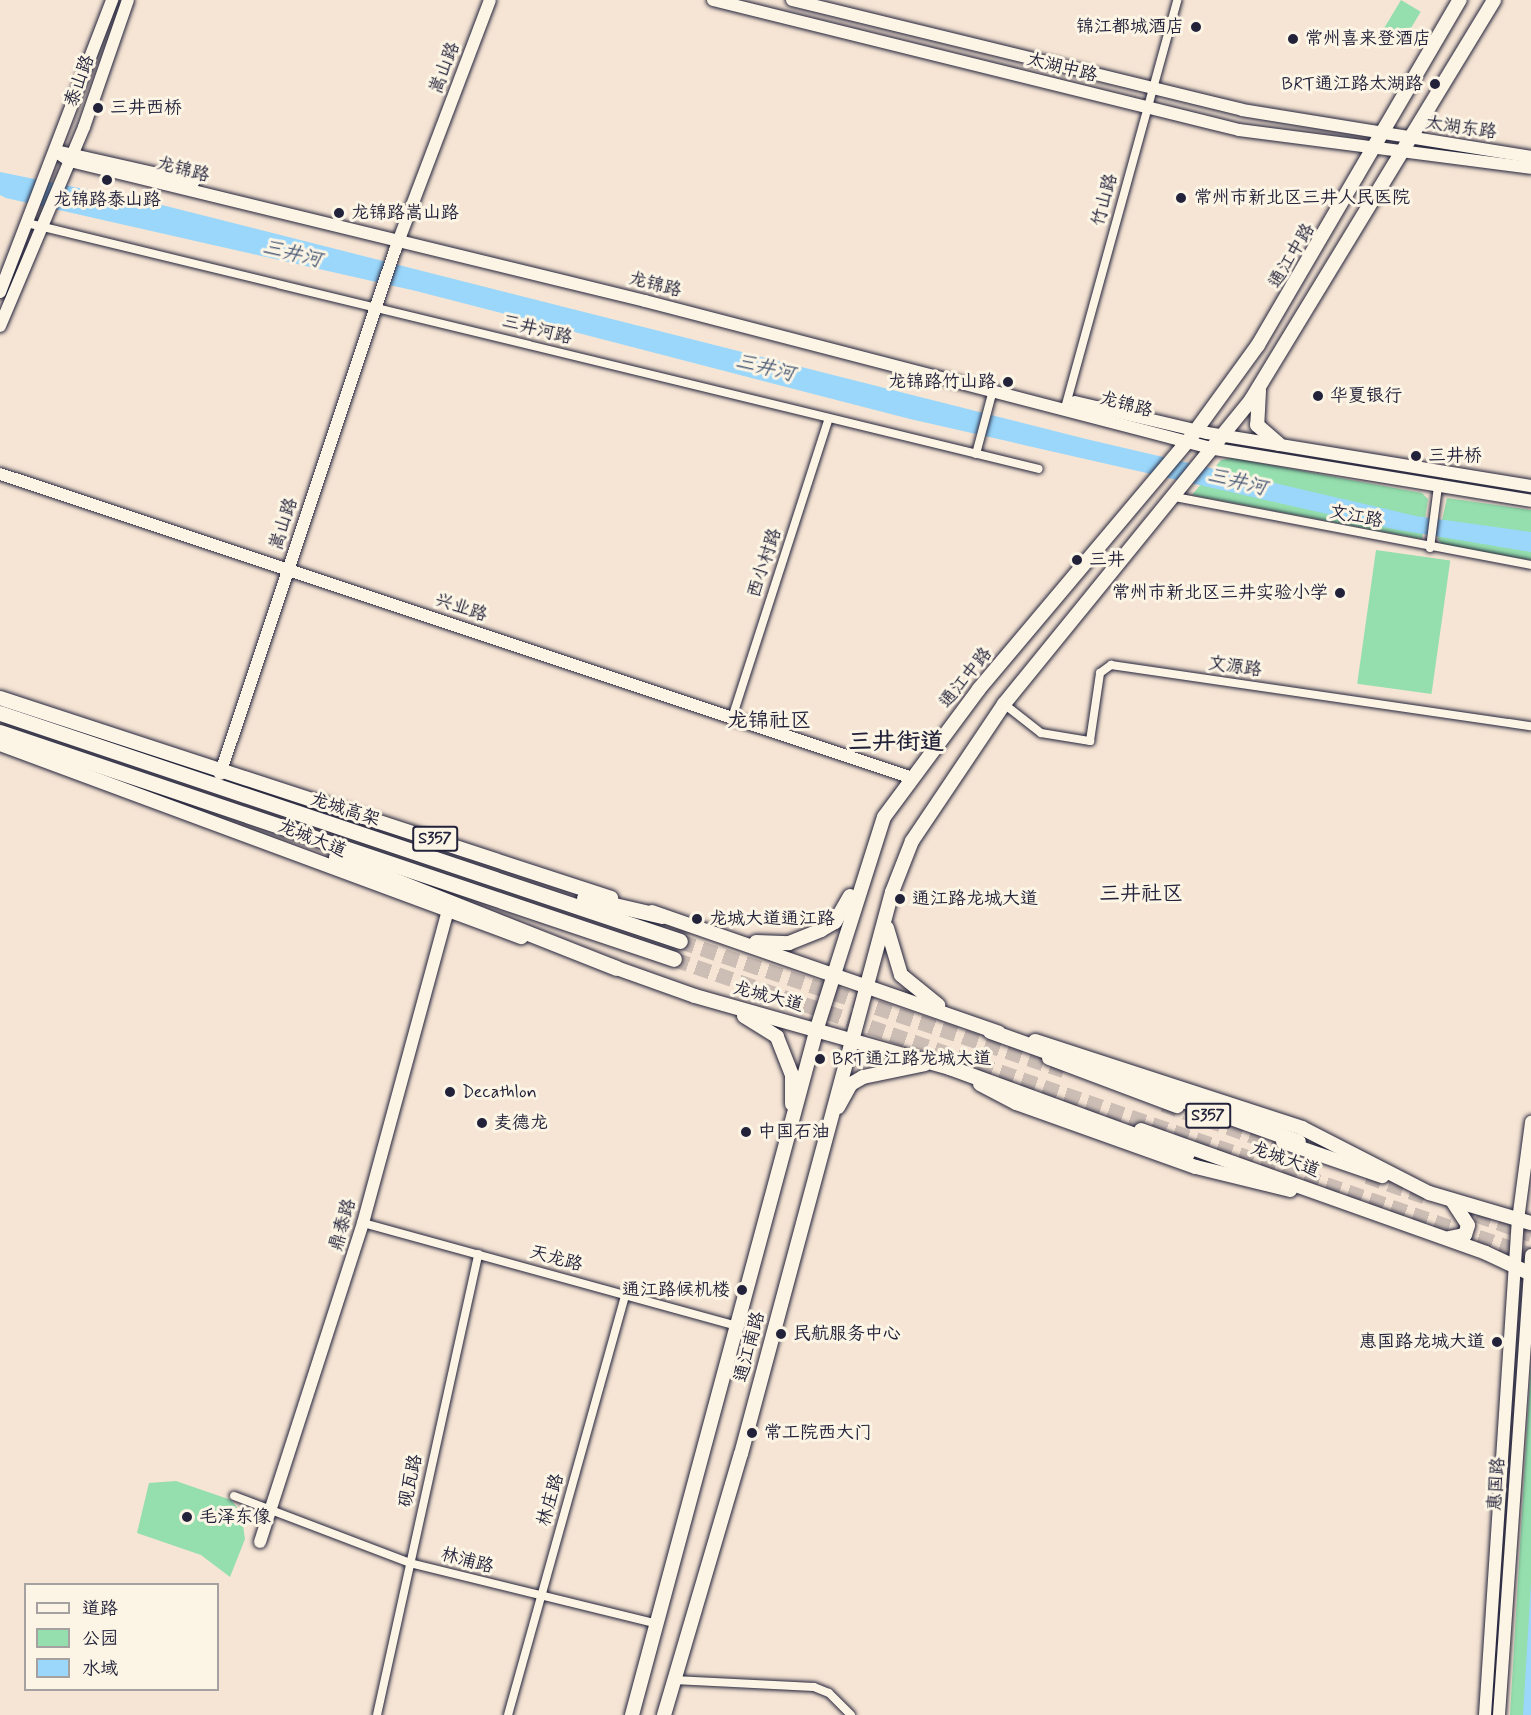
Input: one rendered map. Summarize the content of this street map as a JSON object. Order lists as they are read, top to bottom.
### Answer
{
  "streets": {
    "highway": ["龙城高架"],
    "main road": [
      "嵩山路",
      "太湖中路",
      "泰山路",
      "太湖东路",
      "龙锦路",
      "通江中路",
      "兴业路",
      "龙城大道",
      "S357",
      "鼎泰路",
      "通江南路",
      "惠国路"
    ],
    "street": [
      "竹山路",
      "三井河路",
      "文江路",
      "西小村路",
      "文源路",
      "天龙路",
      "砚瓦路",
      "林庄路",
      "林浦路"
    ]
  },
  "crossings": [
    ["嵩山路", "龙锦路"],
    ["嵩山路", "三井河路"],
    ["嵩山路", "兴业路"],
    ["嵩山路", "龙城高架"],
    ["太湖中路", "太湖东路"],
    ["太湖中路", "竹山路"],
    ["太湖中路", "通江中路"],
    ["泰山路", "龙锦路"],
    ["泰山路", "三井河路"],
    ["太湖东路", "通江中路"],
    ["龙锦路", "竹山路"],
    ["龙锦路", "通江中路"],
    ["通江中路", "兴业路"],
    ["通江中路", "龙城大道"],
    ["通江中路", "S357"],
    ["通江中路", "通江南路"],
    ["三井河路", "西小村路"],
    ["西小村路", "兴业路"],
    ["龙城大道", "S357"],
    ["龙城大道", "鼎泰路"],
    ["龙城大道", "通江南路"],
    ["龙城大道", "惠国路"],
    ["S357", "通江南路"],
    ["鼎泰路", "天龙路"],
    ["鼎泰路", "林浦路"],
    ["天龙路", "通江南路"],
    ["天龙路", "砚瓦路"],
    ["天龙路", "林庄路"],
    ["通江南路", "林浦路"],
    ["砚瓦路", "林浦路"],
    ["林庄路", "林浦路"]
  ],
  "districts": ["龙锦社区", "三井街道", "三井社区"],
  "water": ["三井河"],
  "places": [
    "锦江都城酒店",
    "常州喜来登酒店",
    "BRT通江路太湖路",
    "三井西桥",
    "龙锦路泰山路",
    "常州市新北区三井人民医院",
    "龙锦路嵩山路",
    "龙锦路竹山路",
    "华夏银行",
    "三井桥",
    "三井",
    "常州市新北区三井实验小学",
    "通江路龙城大道",
    "龙城大道通江路",
    "BRT通江路龙城大道",
    "Decathlon",
    "麦德龙",
    "中国石油",
    "通江路候机楼",
    "民航服务中心",
    "惠国路龙城大道",
    "常工院西大门",
    "毛泽东像"
  ],
  "legend": ["道路", "公园", "水域"]
}
